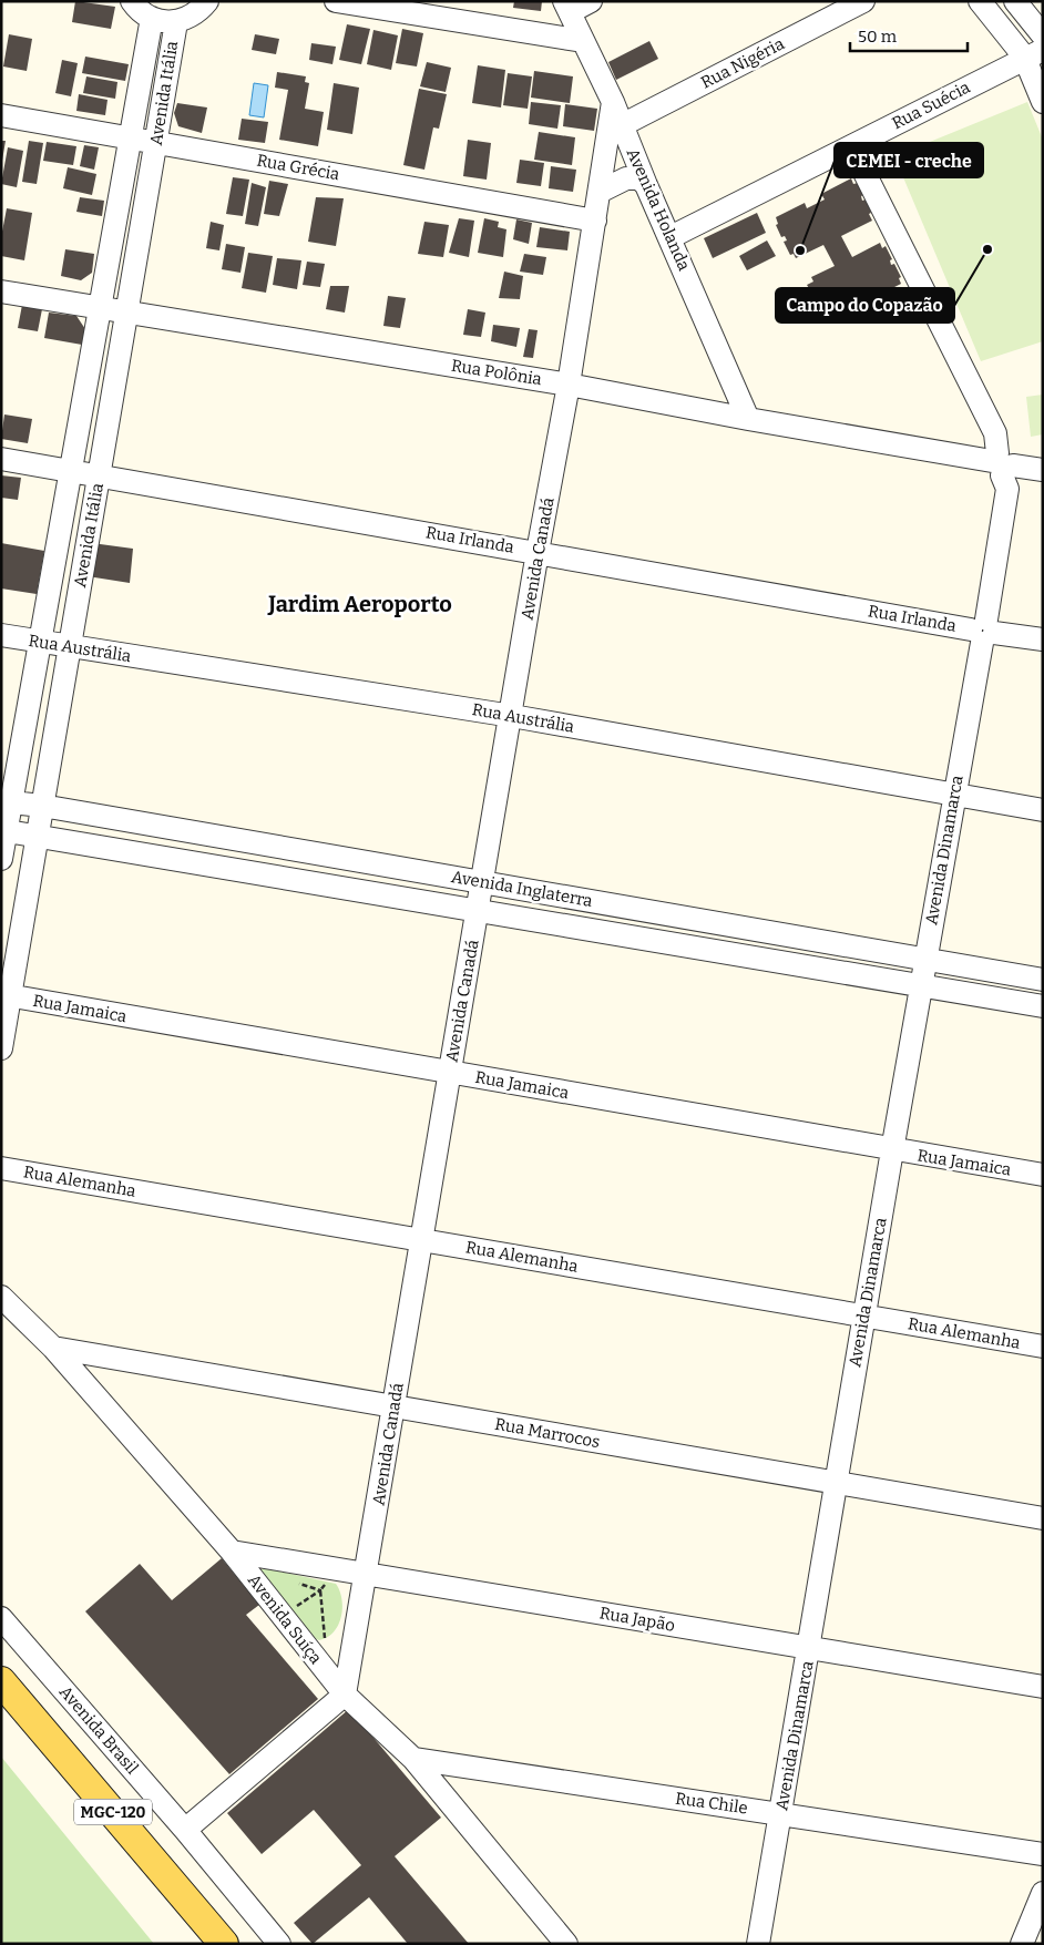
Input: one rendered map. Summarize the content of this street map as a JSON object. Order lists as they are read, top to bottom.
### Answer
{
  "streets": {
    "main road": ["MGC-120"],
    "street": [
      "Rua Nigéria",
      "Avenida Itália",
      "Rua Suécia",
      "Rua Grécia",
      "Avenida Holanda",
      "Rua Polônia",
      "Rua Irlanda",
      "Avenida Canadá",
      "Rua Austrália",
      "Avenida Dinamarca",
      "Avenida Inglaterra",
      "Rua Jamaica",
      "Rua Alemanha",
      "Rua Marrocos",
      "Avenida Suíça",
      "Rua Japão",
      "Avenida Brasil",
      "Rua Chile"
    ]
  },
  "crossings": [
    ["Rua Nigéria", "Avenida Holanda"],
    ["Avenida Itália", "Rua Grécia"],
    ["Avenida Itália", "Rua Polônia"],
    ["Avenida Itália", "Rua Irlanda"],
    ["Avenida Itália", "Rua Austrália"],
    ["Avenida Itália", "Avenida Inglaterra"],
    ["Avenida Itália", "Rua Jamaica"],
    ["Rua Suécia", "Avenida Holanda"],
    ["Rua Suécia", "Avenida Dinamarca"],
    ["Rua Grécia", "Avenida Canadá"],
    ["Avenida Holanda", "Rua Polônia"],
    ["Avenida Holanda", "Avenida Canadá"],
    ["Rua Polônia", "Avenida Canadá"],
    ["Rua Polônia", "Avenida Dinamarca"],
    ["Rua Irlanda", "Avenida Canadá"],
    ["Rua Irlanda", "Avenida Dinamarca"],
    ["Avenida Canadá", "Rua Austrália"],
    ["Avenida Canadá", "Avenida Inglaterra"],
    ["Avenida Canadá", "Rua Jamaica"],
    ["Avenida Canadá", "Rua Alemanha"],
    ["Avenida Canadá", "Rua Marrocos"],
    ["Avenida Canadá", "Avenida Suíça"],
    ["Avenida Canadá", "Rua Japão"],
    ["Rua Austrália", "Avenida Dinamarca"],
    ["Avenida Dinamarca", "Avenida Inglaterra"],
    ["Avenida Dinamarca", "Rua Jamaica"],
    ["Avenida Dinamarca", "Rua Alemanha"],
    ["Avenida Dinamarca", "Rua Marrocos"],
    ["Avenida Dinamarca", "Rua Japão"],
    ["Avenida Dinamarca", "Rua Chile"],
    ["Rua Marrocos", "Avenida Suíça"],
    ["Avenida Suíça", "Rua Japão"],
    ["Avenida Suíça", "Rua Chile"]
  ],
  "districts": ["Jardim Aeroporto"],
  "places": ["Campo do Copazão", "CEMEI - creche"],
  "scale_bar": "50 m"
}
